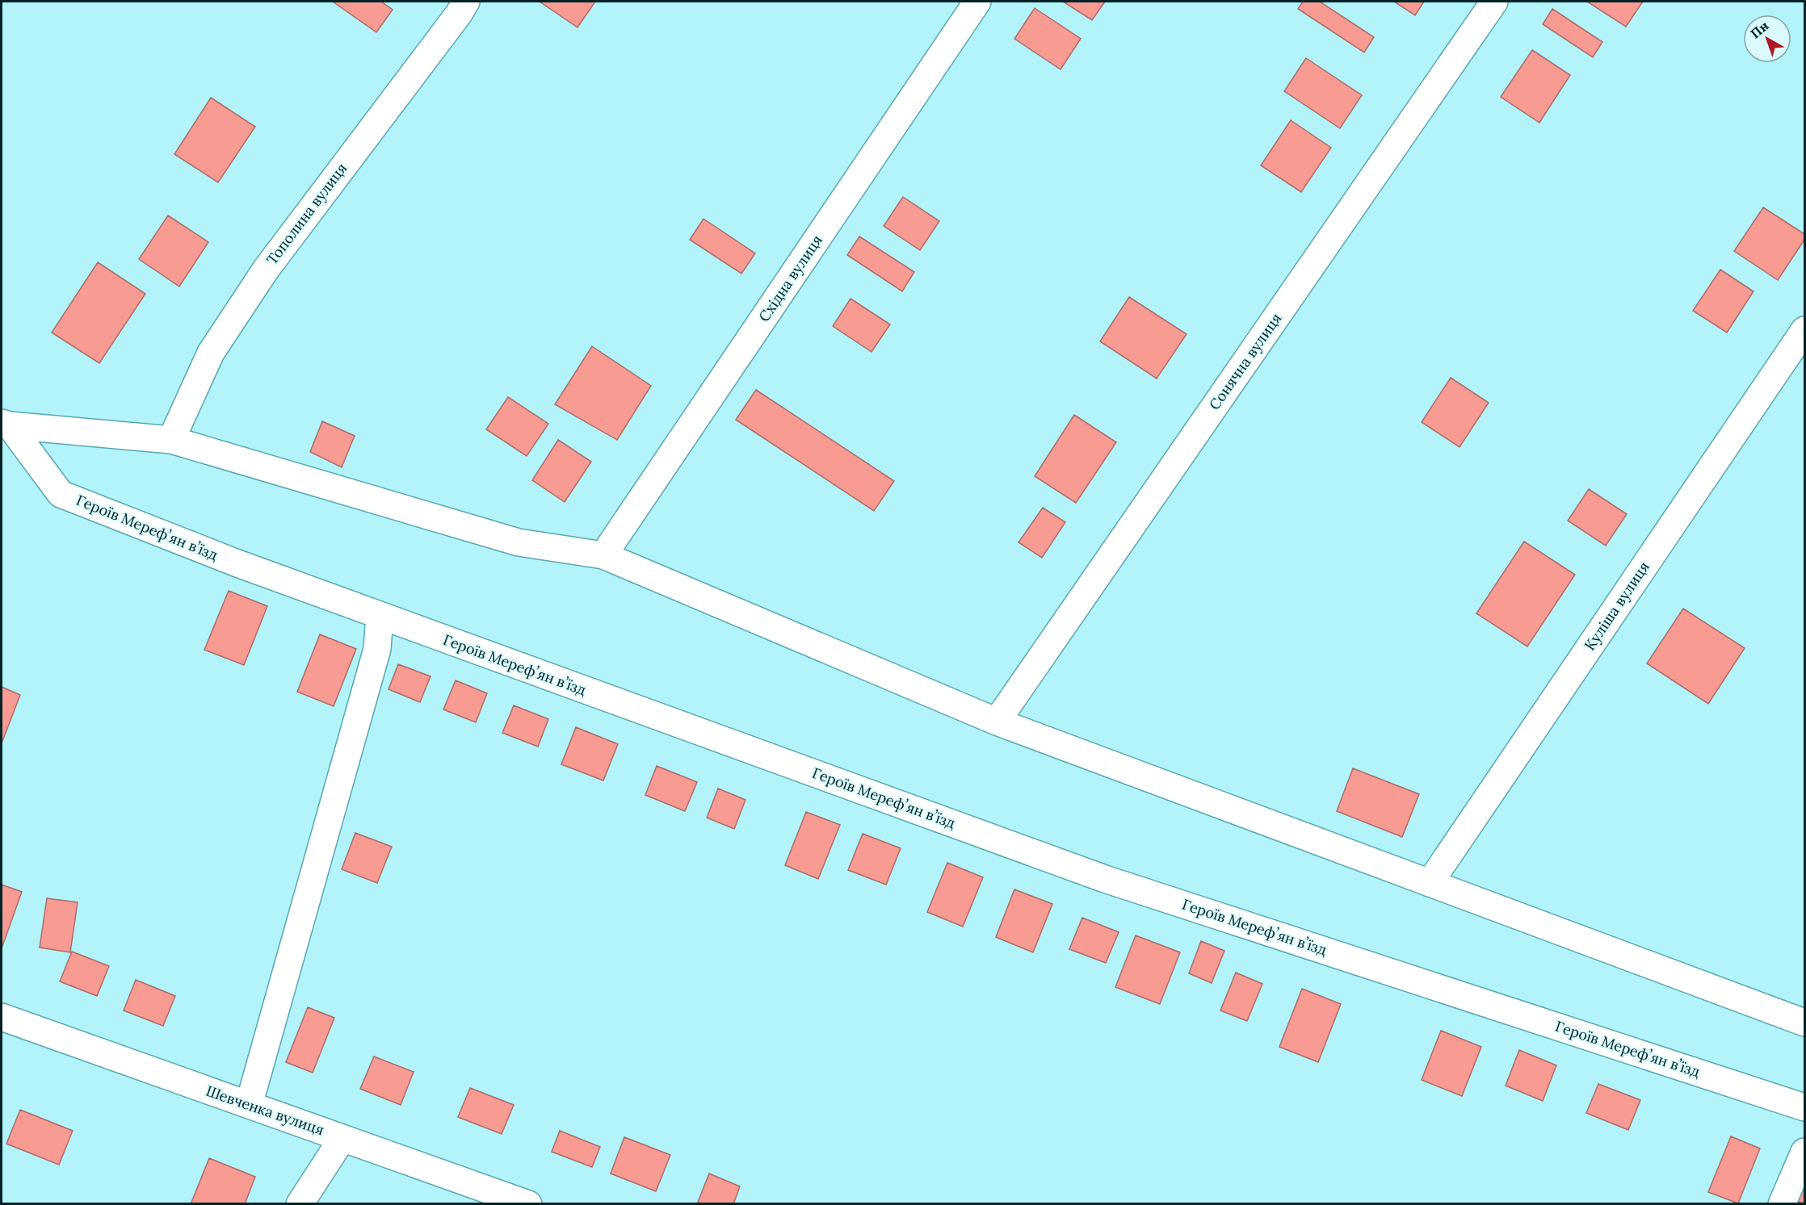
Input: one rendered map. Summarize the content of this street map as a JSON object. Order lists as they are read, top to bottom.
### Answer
{
  "streets": {
    "street": [
      "Тополина вулиця",
      "Східна вулиця",
      "Сонячна вулиця",
      "Героїв Мерефʼян вʼїзд",
      "Куліша вулиця",
      "Шевченка вулиця"
    ]
  },
  "north": "top left"
}
